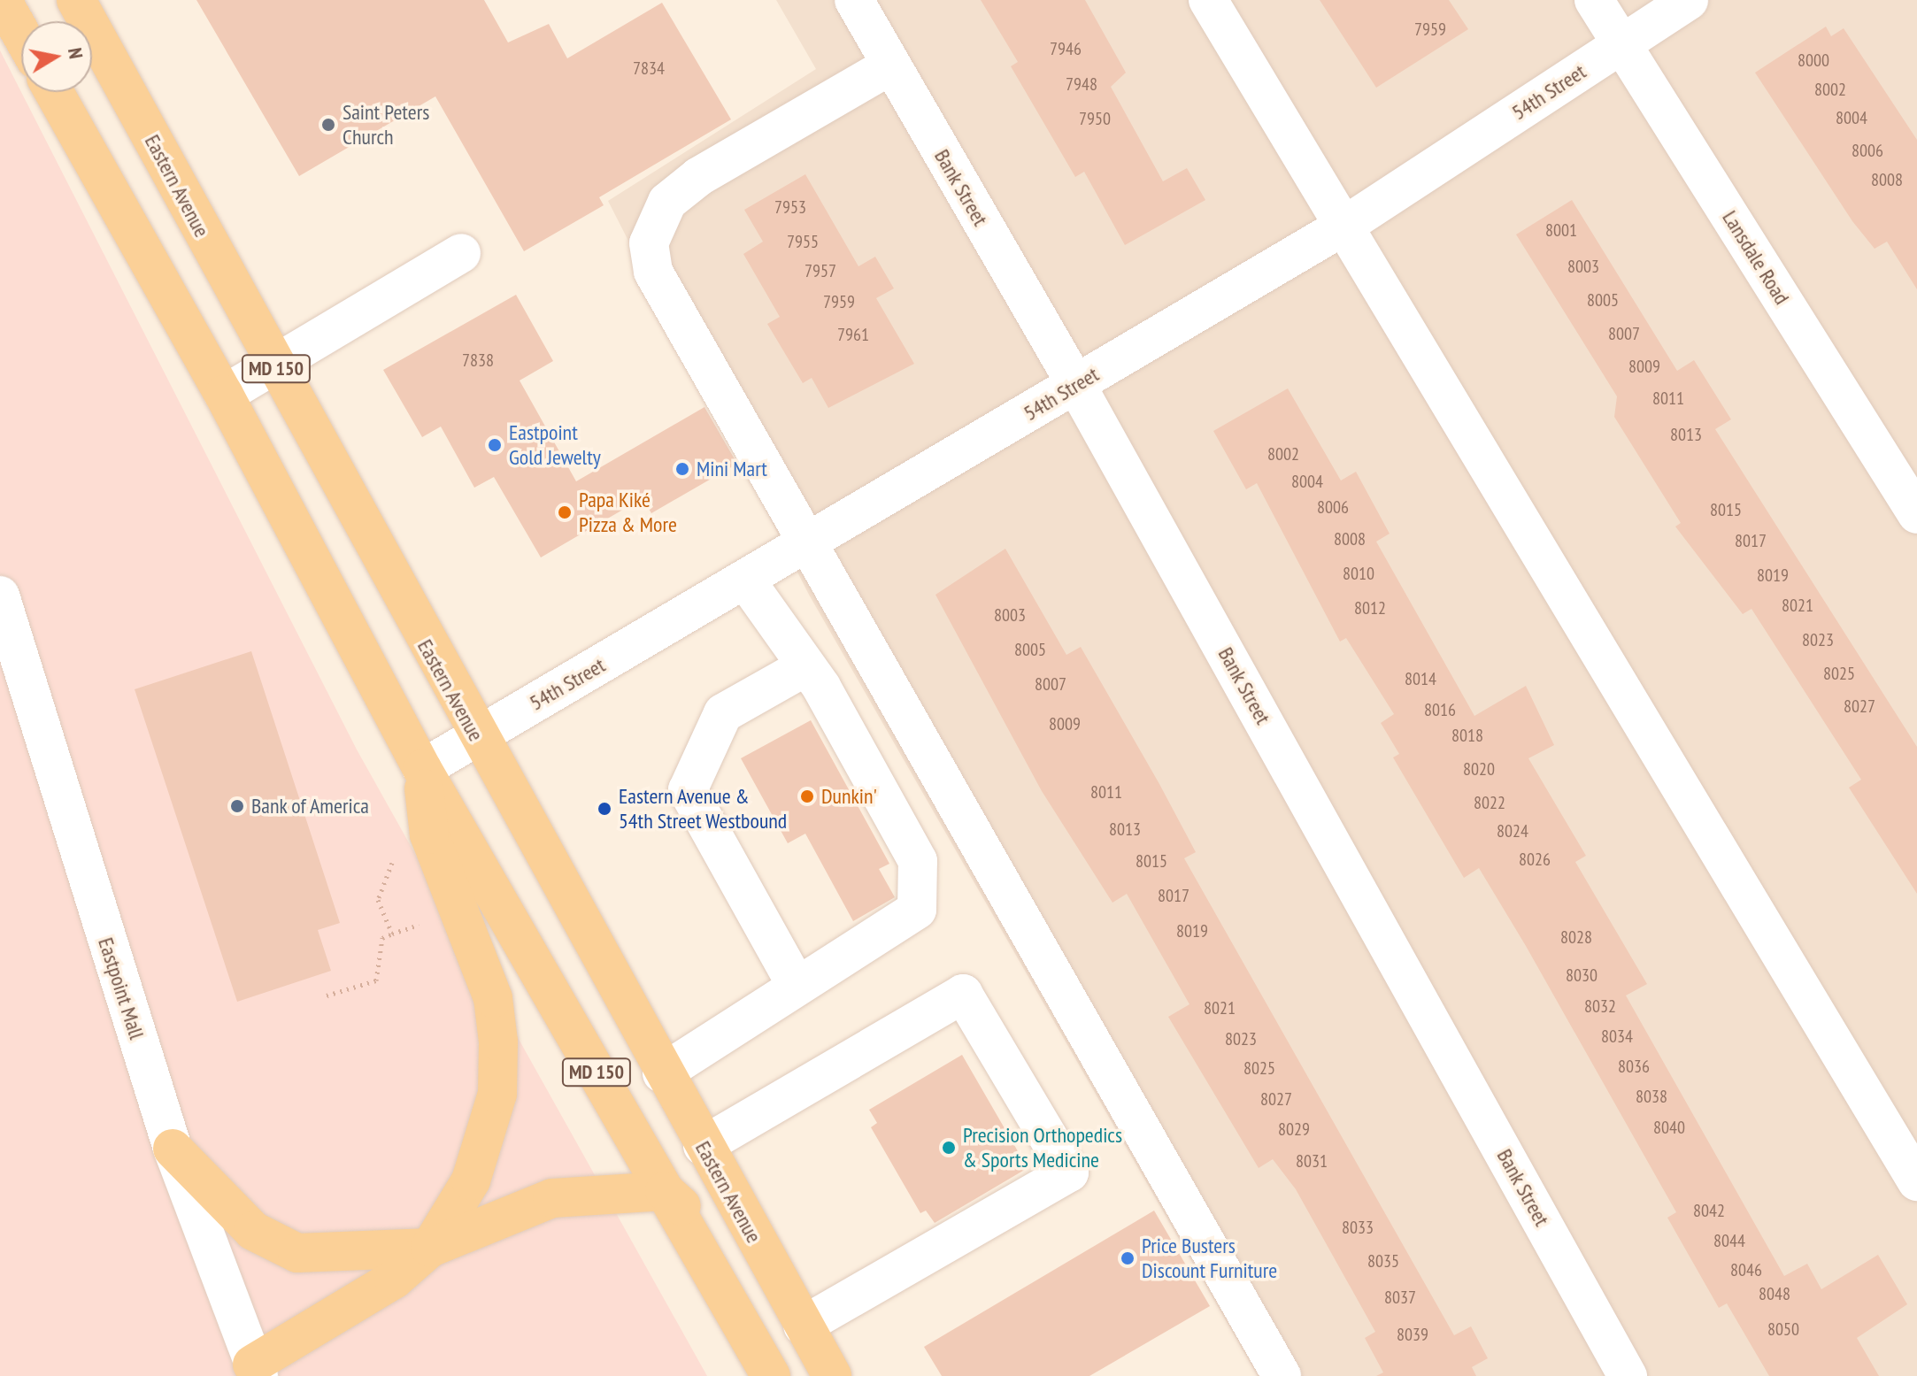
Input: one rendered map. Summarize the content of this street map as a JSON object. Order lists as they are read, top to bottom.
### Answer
{
  "streets": {
    "main road": ["Eastern Avenue", "MD 150"],
    "street": [
      "54th Street",
      "Bank Street",
      "Lansdale Road",
      "Eastpoint Mall"
    ]
  },
  "crossings": [
    ["54th Street", "Eastern Avenue"],
    ["54th Street", "Bank Street"],
    ["54th Street", "Lansdale Road"],
    ["54th Street", "MD 150"]
  ],
  "places": [
    "Saint Peters Church",
    "Eastpoint Gold Jewelty",
    "Mini Mart",
    "Papa Kiké Pizza & More",
    "Dunkin'",
    "Bank of America",
    "Eastern Avenue & 54th Street Westbound",
    "Precision Orthopedics & Sports Medicine",
    "Price Busters Discount Furniture"
  ],
  "house_numbers": [
    "7959",
    "7946",
    "8000",
    "7834",
    "7948",
    "8002",
    "8004",
    "7950",
    "8006",
    "8008",
    "7953",
    "8001",
    "7955",
    "8003",
    "7957",
    "8005",
    "7959",
    "8007",
    "7961",
    "7838",
    "8009",
    "8011",
    "8013",
    "8002",
    "8004",
    "8006",
    "8015",
    "8008",
    "8017",
    "8010",
    "8019",
    "8021",
    "8012",
    "8003",
    "8023",
    "8005",
    "8025",
    "8014",
    "8007",
    "8027",
    "8016",
    "8009",
    "8018",
    "8020",
    "8011",
    "8022",
    "8013",
    "8024",
    "8026",
    "8015",
    "8017",
    "8019",
    "8028",
    "8030",
    "8032",
    "8021",
    "8034",
    "8023",
    "8036",
    "8025",
    "8038",
    "8027",
    "8040",
    "8029",
    "8031",
    "8042",
    "8033",
    "8044",
    "8035",
    "8046",
    "8048",
    "8037",
    "8050",
    "8039"
  ],
  "north": "right"
}
